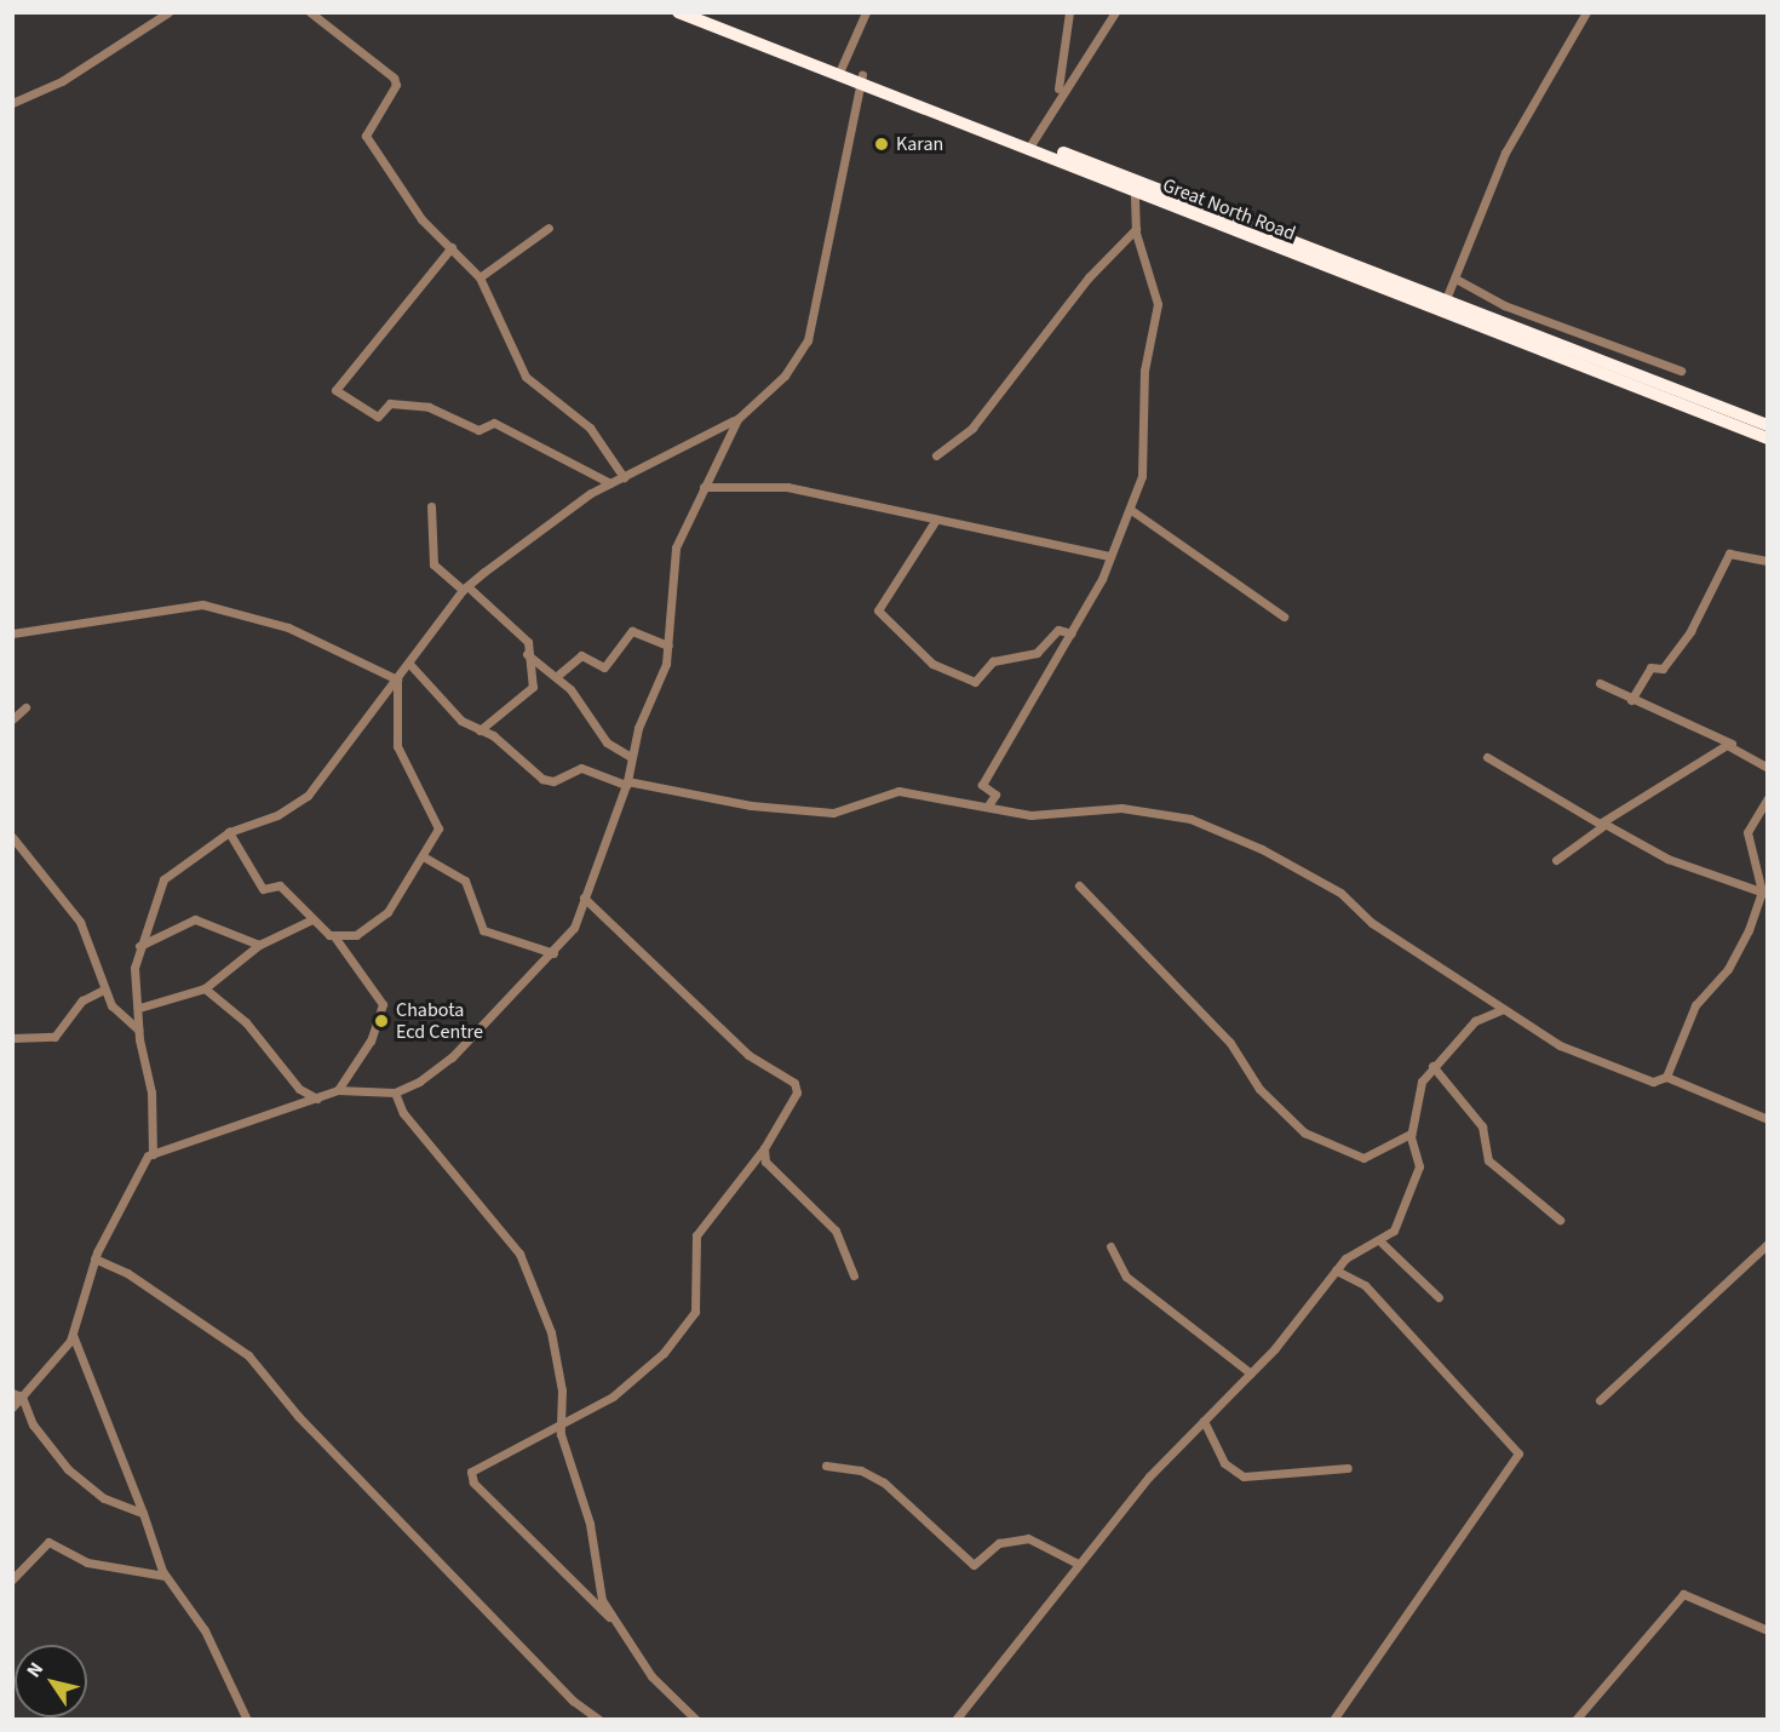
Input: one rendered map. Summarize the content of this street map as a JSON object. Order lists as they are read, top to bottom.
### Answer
{
  "streets": {
    "highway": ["Great North Road"]
  },
  "places": ["Karan", "Chabota Ecd Centre"],
  "north": "top left"
}
